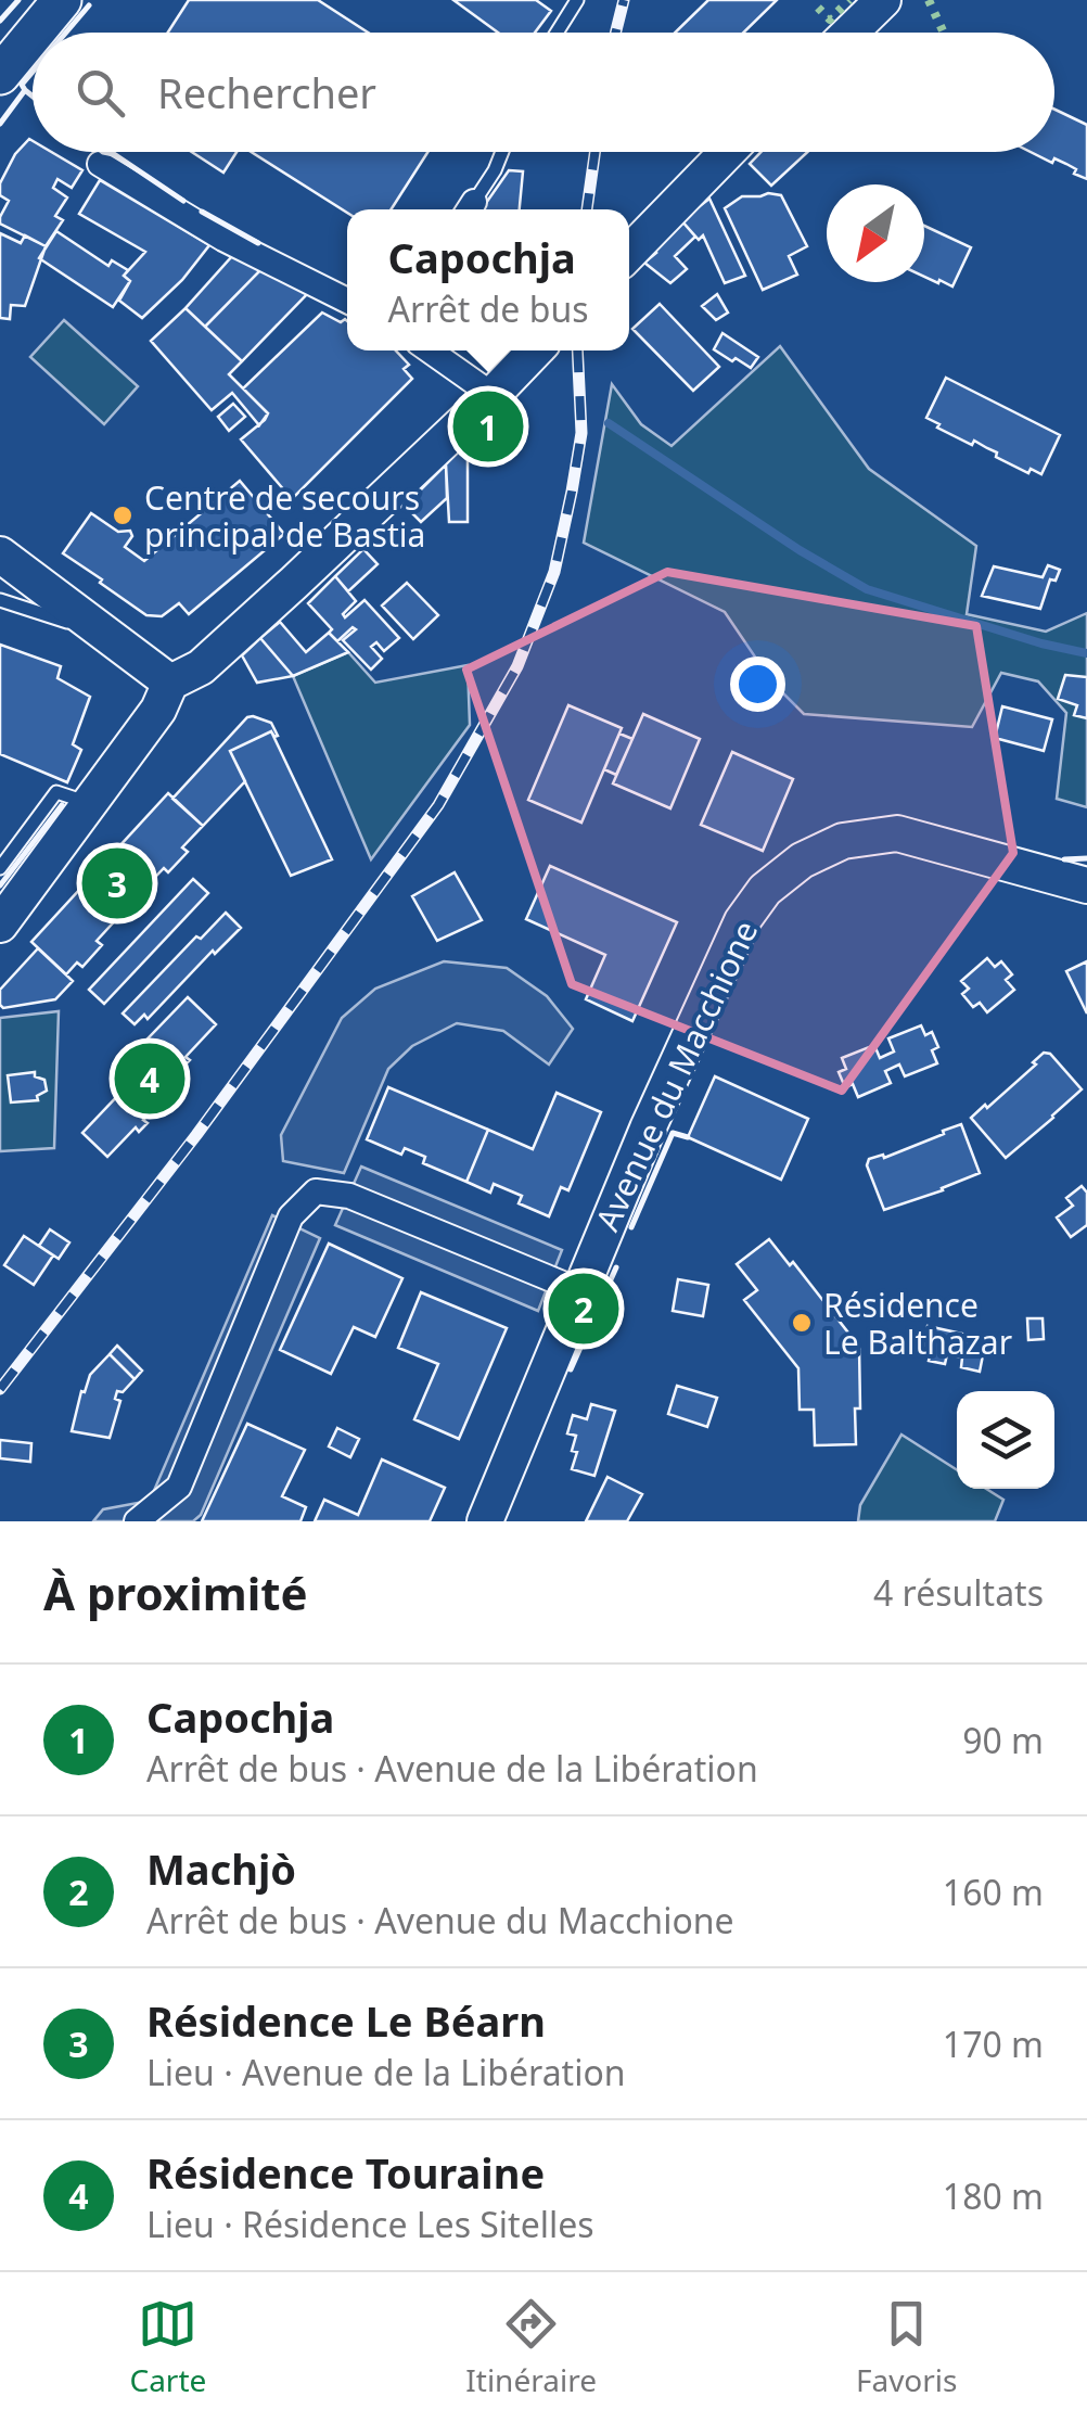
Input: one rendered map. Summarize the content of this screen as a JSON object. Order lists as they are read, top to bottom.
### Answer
{
  "streets": {
    "main road": ["Avenue du Macchione"]
  },
  "places": ["Centre de secours principal de Bastia", "Résidence Le Balthazar"],
  "north": "bottom left",
  "page": {
    "search": "Rechercher",
    "popup": ["Capochja", "Arrêt de bus"],
    "pins": [
      "1",
      "3",
      "4",
      "2"
    ],
    "heading": ["À proximité", "4 résultats"],
    "list": [
      {
        "mark": "1",
        "name": "Capochja",
        "note": "Arrêt de bus · Avenue de la Libération",
        "value": "90 m"
      },
      {
        "mark": "2",
        "name": "Machjò",
        "note": "Arrêt de bus · Avenue du Macchione",
        "value": "160 m"
      },
      {
        "mark": "3",
        "name": "Résidence Le Béarn",
        "note": "Lieu · Avenue de la Libération",
        "value": "170 m"
      },
      {
        "mark": "4",
        "name": "Résidence Touraine",
        "note": "Lieu · Résidence Les Sitelles",
        "value": "180 m"
      }
    ],
    "nav": ["Carte", "Itinéraire", "Favoris"]
  }
}
